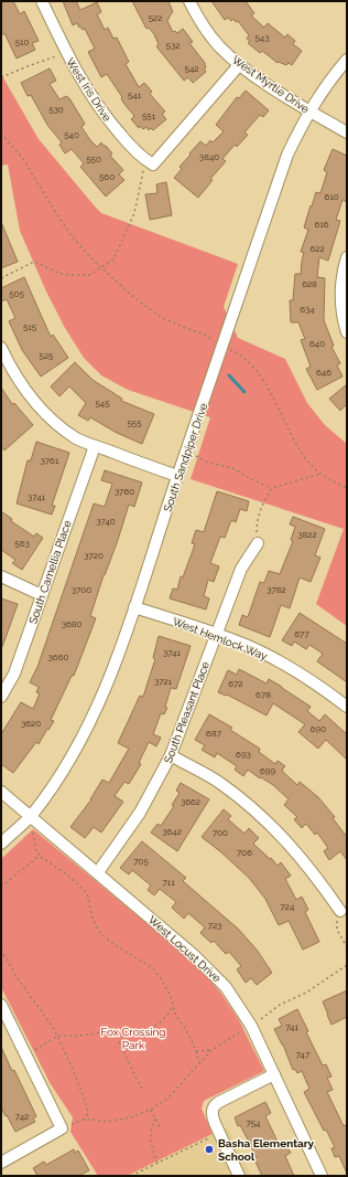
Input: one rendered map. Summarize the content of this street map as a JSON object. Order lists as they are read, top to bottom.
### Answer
{
  "streets": {
    "street": [
      "West Myrtle Drive",
      "West Iris Drive",
      "South Sandpiper Drive",
      "South Camellia Place",
      "West Hemlock Way",
      "South Pleasant Place",
      "West Locust Drive"
    ]
  },
  "crossings": [
    ["West Myrtle Drive", "South Sandpiper Drive"],
    ["South Sandpiper Drive", "West Hemlock Way"],
    ["South Sandpiper Drive", "West Locust Drive"],
    ["West Hemlock Way", "South Pleasant Place"],
    ["South Pleasant Place", "West Locust Drive"]
  ],
  "parks": ["Fox Crossing Park"],
  "places": ["Basha Elementary School"],
  "house_numbers": [
    "522",
    "543",
    "510",
    "532",
    "542",
    "541",
    "530",
    "551",
    "540",
    "3840",
    "550",
    "560",
    "610",
    "616",
    "622",
    "628",
    "505",
    "634",
    "515",
    "640",
    "525",
    "646",
    "545",
    "555",
    "3761",
    "3760",
    "3741",
    "3740",
    "3822",
    "563",
    "3720",
    "3700",
    "3782",
    "3680",
    "677",
    "3741",
    "3660",
    "3721",
    "672",
    "678",
    "3620",
    "690",
    "687",
    "693",
    "699",
    "3662",
    "3642",
    "700",
    "706",
    "705",
    "711",
    "724",
    "723",
    "741",
    "747",
    "742",
    "754"
  ]
}
